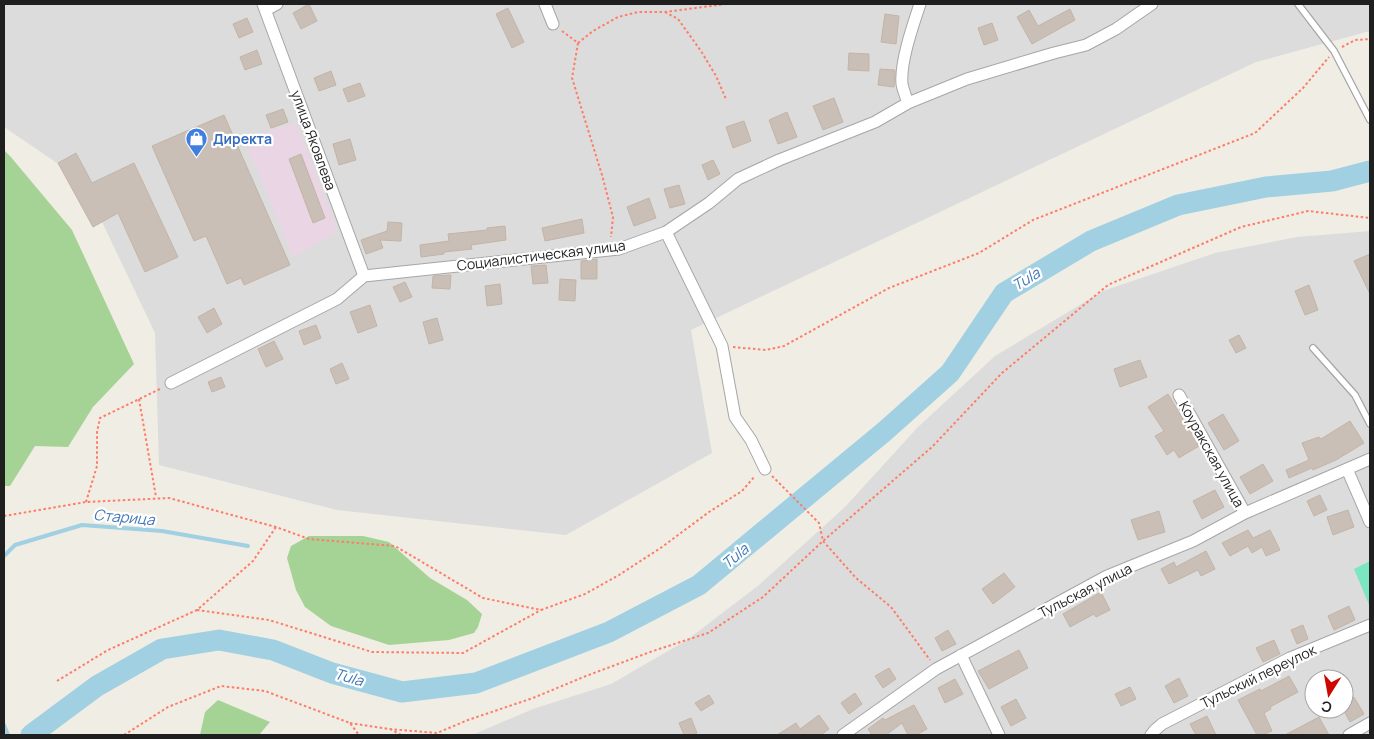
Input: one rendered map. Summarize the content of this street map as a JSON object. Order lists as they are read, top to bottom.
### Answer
{
  "streets": {
    "street": [
      "улица Яковлева",
      "Социалистическая улица",
      "Коуракская улица",
      "Тульская улица",
      "Тульский переулок"
    ]
  },
  "crossings": [
    ["улица Яковлева", "Социалистическая улица"],
    ["Коуракская улица", "Тульская улица"]
  ],
  "water": ["Tula", "Старица"],
  "places": {
    "shop": ["Директа"]
  },
  "north": "bottom"
}
